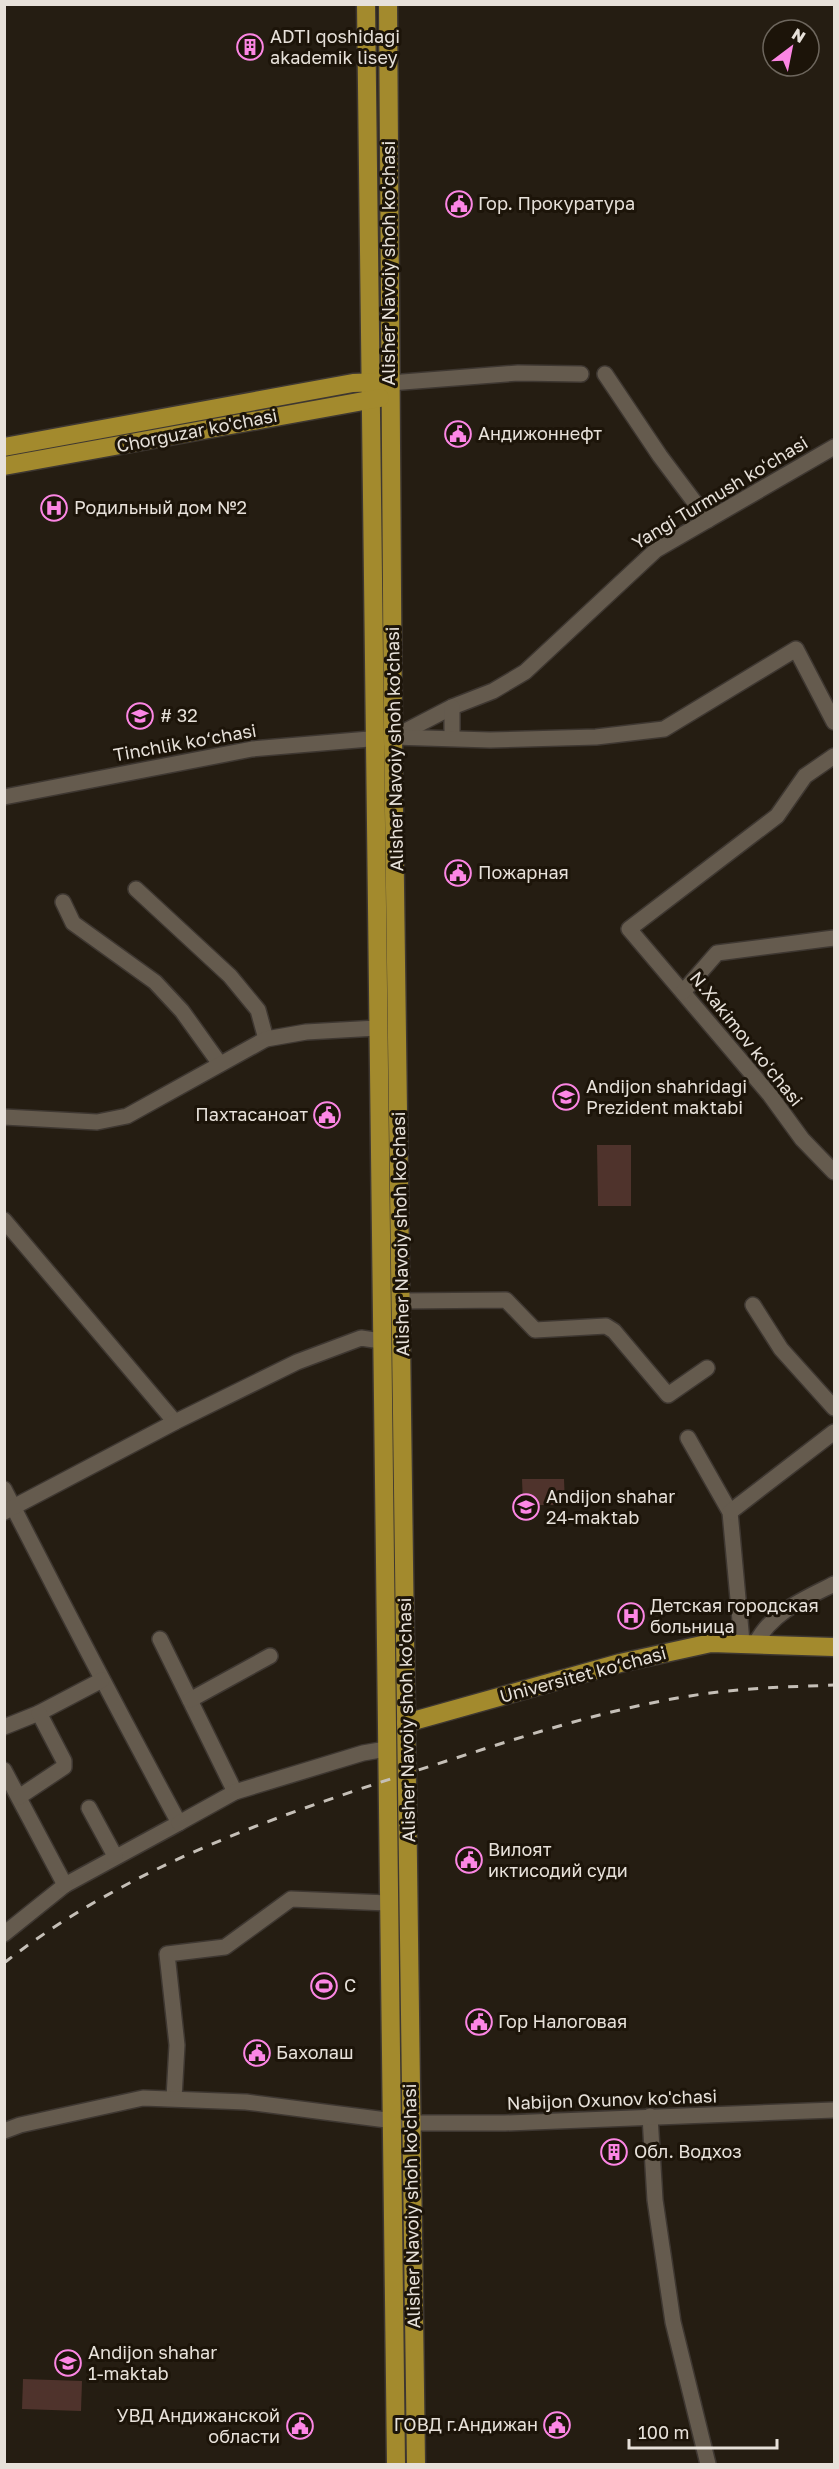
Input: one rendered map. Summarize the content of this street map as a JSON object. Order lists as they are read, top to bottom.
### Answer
{
  "streets": {
    "main road": ["Alisher Navoiy shoh ko'chasi", "Chorguzar ko'chasi", "Universitet kо‘chasi"],
    "street": [
      "Yangi Turmush koʻchasi",
      "Tinchlik kо‘chasi",
      "N.Xakimov koʻchasi",
      "Nabijon Oxunov ko'chasi"
    ]
  },
  "crossings": [
    ["Alisher Navoiy shoh ko'chasi", "Chorguzar ko'chasi"],
    ["Alisher Navoiy shoh ko'chasi", "Yangi Turmush koʻchasi"],
    ["Alisher Navoiy shoh ko'chasi", "Tinchlik kо‘chasi"],
    ["Alisher Navoiy shoh ko'chasi", "Universitet kо‘chasi"],
    ["Alisher Navoiy shoh ko'chasi", "Nabijon Oxunov ko'chasi"],
    ["Yangi Turmush koʻchasi", "Tinchlik kо‘chasi"]
  ],
  "places": {
    "building": ["ADTI qoshidagi akademik lisey", "Обл. Водхоз"],
    "public building": [
      "Гор. Прокуратура",
      "Андижоннефт",
      "Пожарная",
      "Пахтасаноат",
      "Вилоят иктисодий суди",
      "Гор Налоговая",
      "Бахолаш",
      "ГОВД г.Андижан",
      "УВД Андижанской области"
    ],
    "hospital": ["Родильный дом №2", "Детская городская больница"],
    "school or university": [
      "# 32",
      "Andijon shahridagi Prezident maktabi",
      "Andijon shahar 24-maktab",
      "Andijon shahar 1-maktab"
    ],
    "sports": ["С"]
  },
  "scale_bar": "100 m",
  "north": "top right"
}
